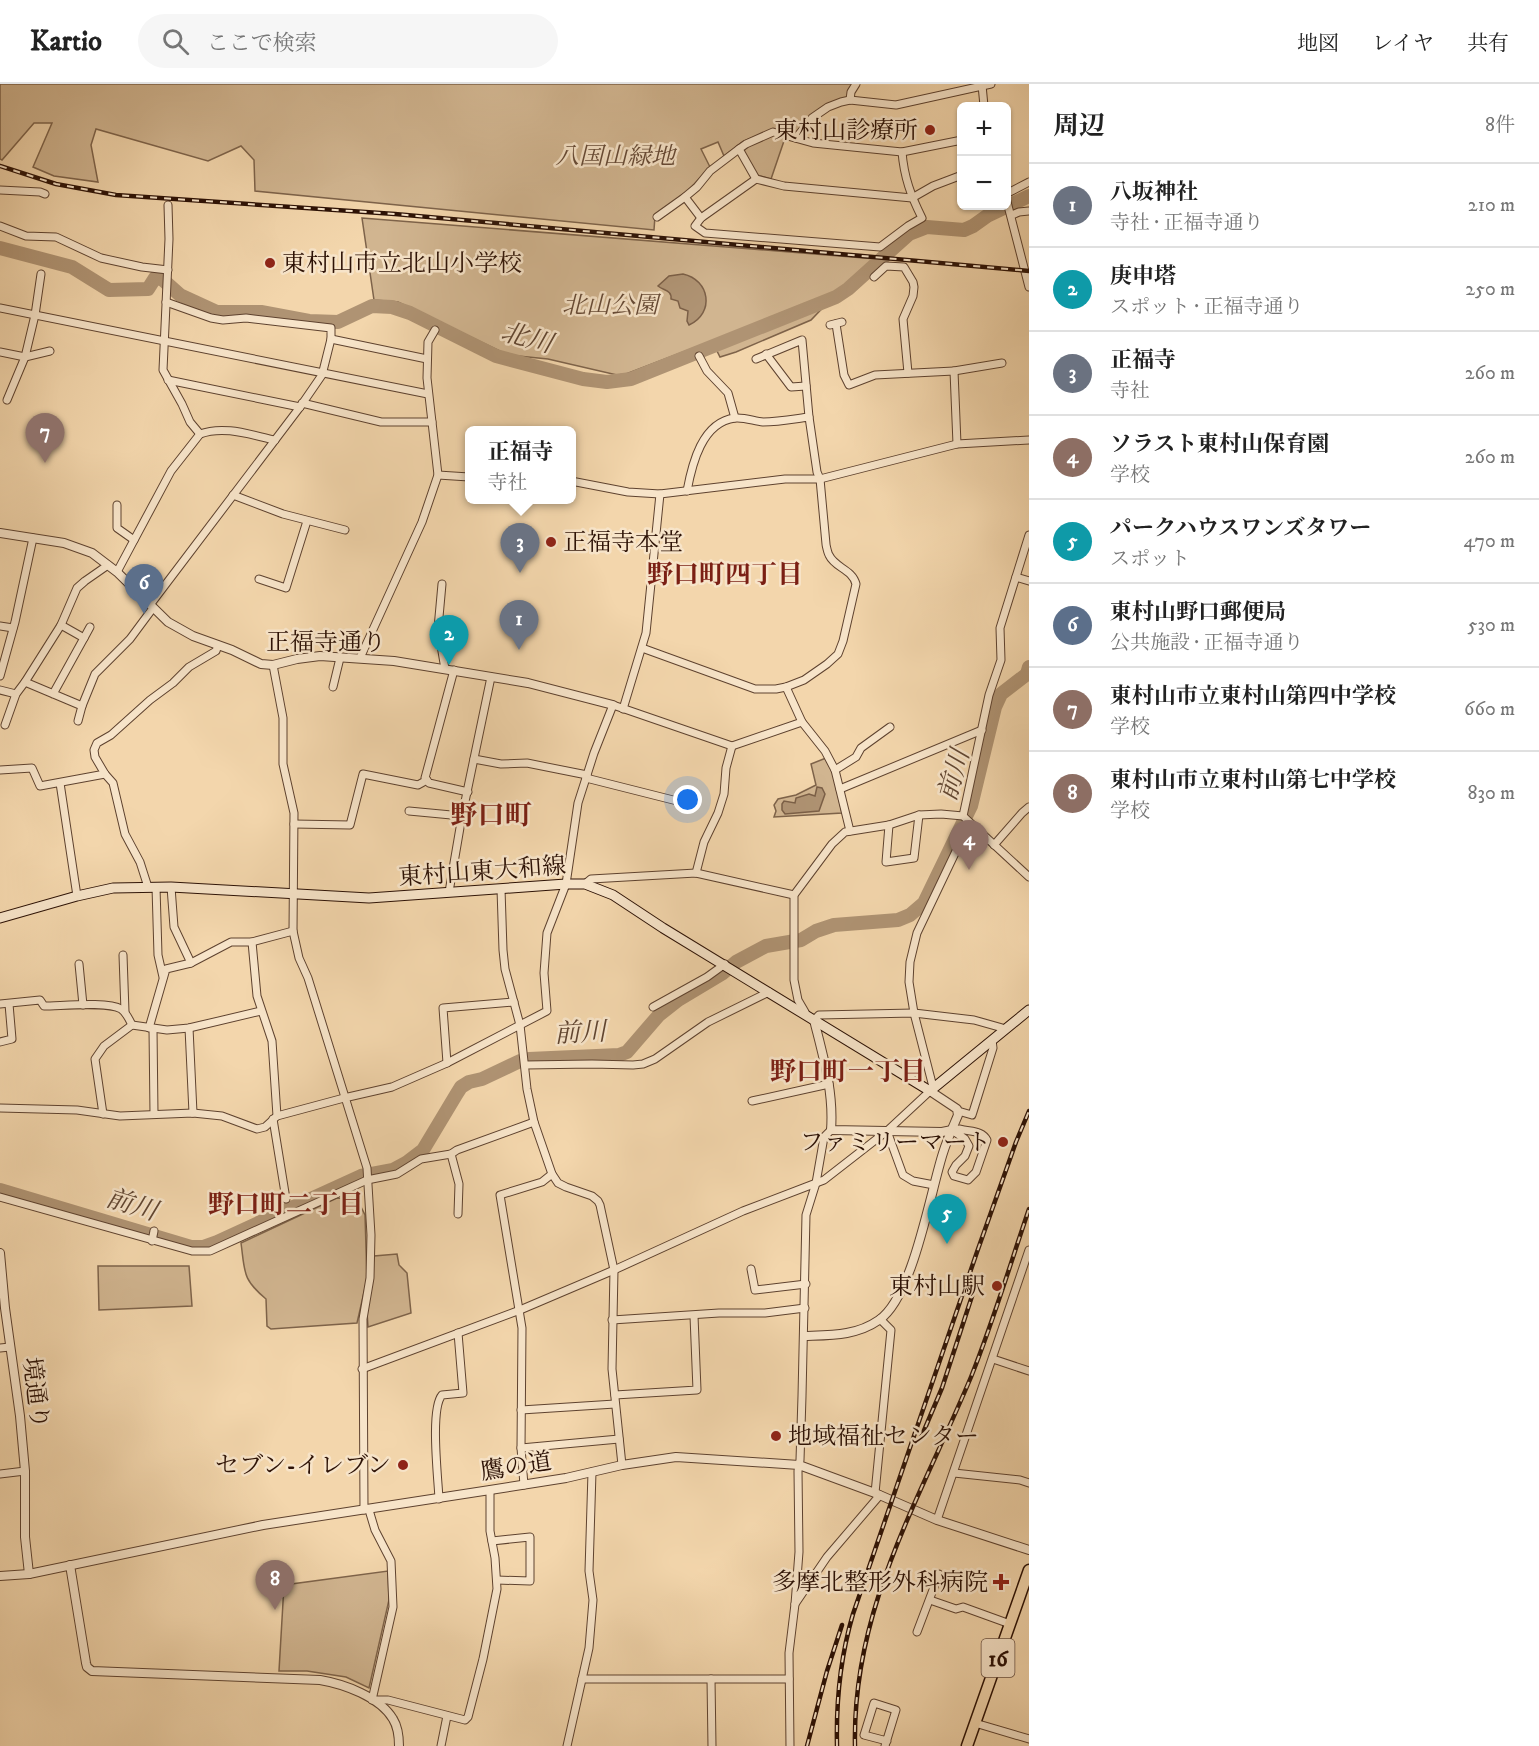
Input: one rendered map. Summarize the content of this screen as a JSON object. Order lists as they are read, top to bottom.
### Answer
{
  "streets": {
    "main road": ["東村山東大和線", "16"],
    "street": ["正福寺通り", "境通り", "鷹の道"]
  },
  "crossings": [
    ["境通り", "鷹の道"]
  ],
  "districts": [
    "野口町四丁目",
    "野口町",
    "野口町一丁目",
    "野口町二丁目"
  ],
  "water": ["北川", "前川"],
  "parks": ["八国山緑地", "北山公園"],
  "places": {
    "other": [
      "東村山診療所",
      "東村山市立北山小学校",
      "正福寺本堂",
      "ファミリーマート",
      "東村山駅",
      "地域福祉センター",
      "セブン-イレブン"
    ],
    "health": ["多摩北整形外科病院"]
  },
  "page": {
    "header": "Kartio",
    "search": "ここで検索",
    "nav": ["地図", "レイヤ", "共有"],
    "heading": ["周辺", "8件"],
    "map_buttons": ["+", "−"],
    "list": [
      {
        "mark": "1",
        "name": "八坂神社",
        "note": "寺社 · 正福寺通り",
        "value": "210 m"
      },
      {
        "mark": "2",
        "name": "庚申塔",
        "note": "スポット · 正福寺通り",
        "value": "250 m"
      },
      {
        "mark": "3",
        "name": "正福寺",
        "note": "寺社",
        "value": "260 m"
      },
      {
        "mark": "4",
        "name": "ソラスト東村山保育園",
        "note": "学校",
        "value": "260 m"
      },
      {
        "mark": "5",
        "name": "パークハウスワンズタワー",
        "note": "スポット",
        "value": "470 m"
      },
      {
        "mark": "6",
        "name": "東村山野口郵便局",
        "note": "公共施設 · 正福寺通り",
        "value": "530 m"
      },
      {
        "mark": "7",
        "name": "東村山市立東村山第四中学校",
        "note": "学校",
        "value": "660 m"
      },
      {
        "mark": "8",
        "name": "東村山市立東村山第七中学校",
        "note": "学校",
        "value": "830 m"
      }
    ],
    "pins": [
      "7",
      "3",
      "6",
      "1",
      "2",
      "4",
      "5",
      "8"
    ],
    "popup": ["正福寺", "寺社"]
  }
}
